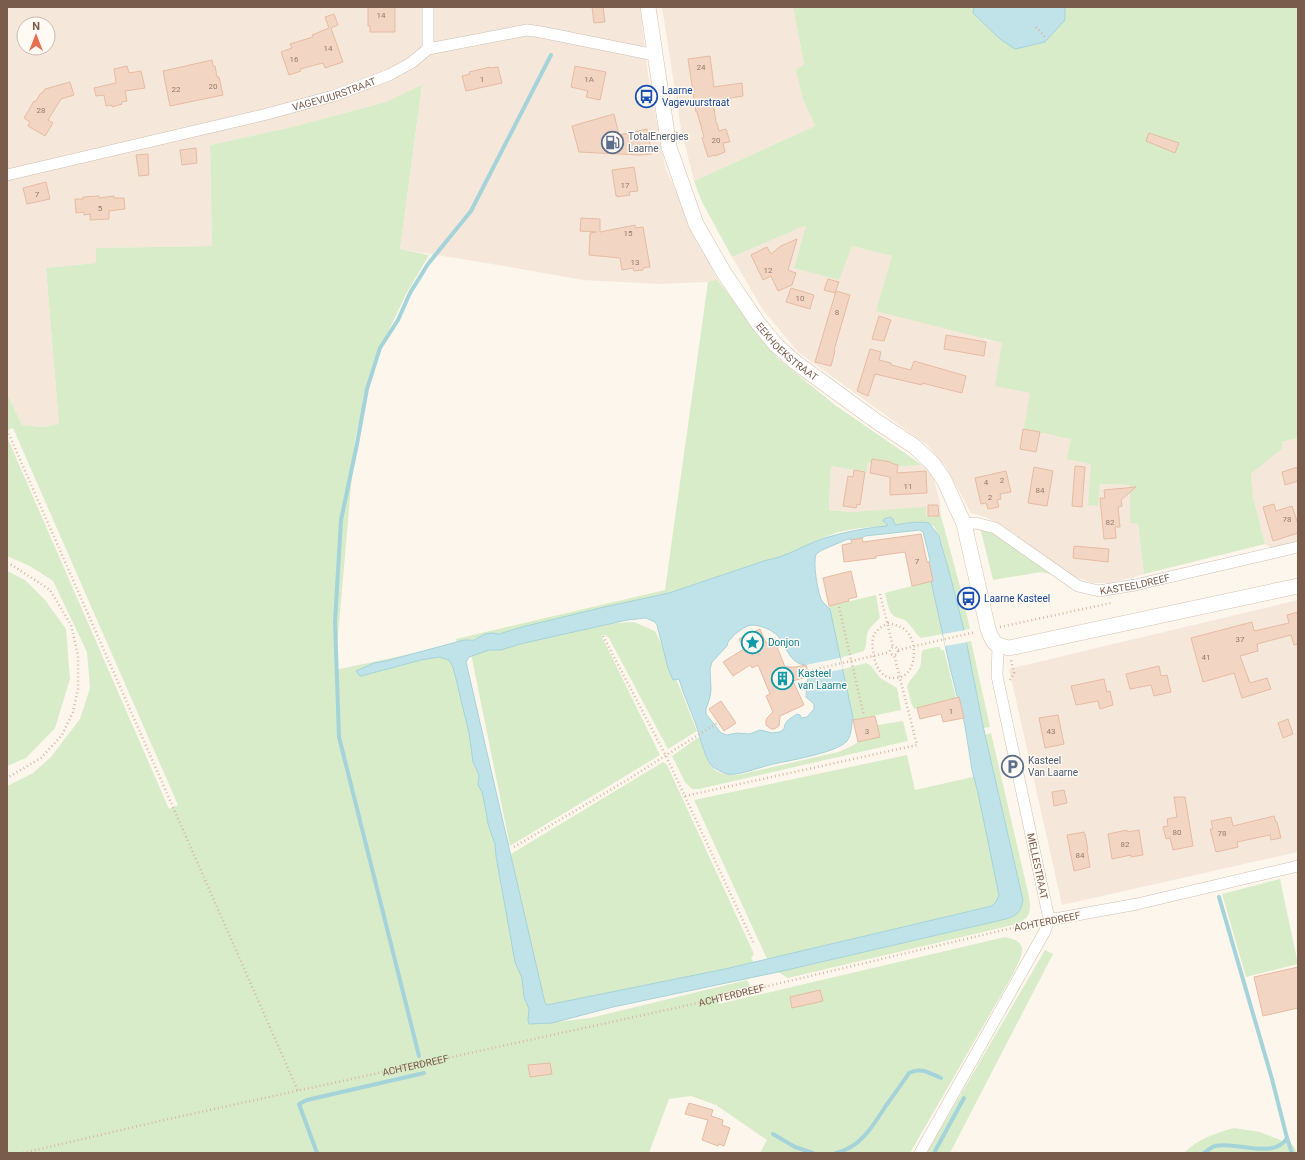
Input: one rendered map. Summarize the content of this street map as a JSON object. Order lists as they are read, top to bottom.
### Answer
{
  "streets": {
    "street": [
      "VAGEVUURSTRAAT",
      "EEKHOEKSTRAAT",
      "KASTEELDREEF",
      "MELLESTRAAT",
      "ACHTERDREEF"
    ]
  },
  "crossings": [
    ["VAGEVUURSTRAAT", "EEKHOEKSTRAAT"],
    ["EEKHOEKSTRAAT", "KASTEELDREEF"],
    ["EEKHOEKSTRAAT", "MELLESTRAAT"],
    ["MELLESTRAAT", "ACHTERDREEF"]
  ],
  "places": {
    "bus stop": ["Laarne Vagevuurstraat", "Laarne Kasteel"],
    "fuel station": ["TotalEnergies Laarne"],
    "place": ["Donjon"],
    "building": ["Kasteel van Laarne"],
    "parking": ["Kasteel Van Laarne"]
  },
  "house_numbers": [
    "14",
    "14",
    "16",
    "24",
    "1",
    "1A",
    "20",
    "22",
    "28",
    "20",
    "17",
    "7",
    "5",
    "15",
    "13",
    "12",
    "10",
    "8",
    "2",
    "4",
    "11",
    "84",
    "2",
    "78",
    "82",
    "7",
    "37",
    "41",
    "1",
    "3",
    "43",
    "80",
    "78",
    "82",
    "84"
  ],
  "north": "top"
}
